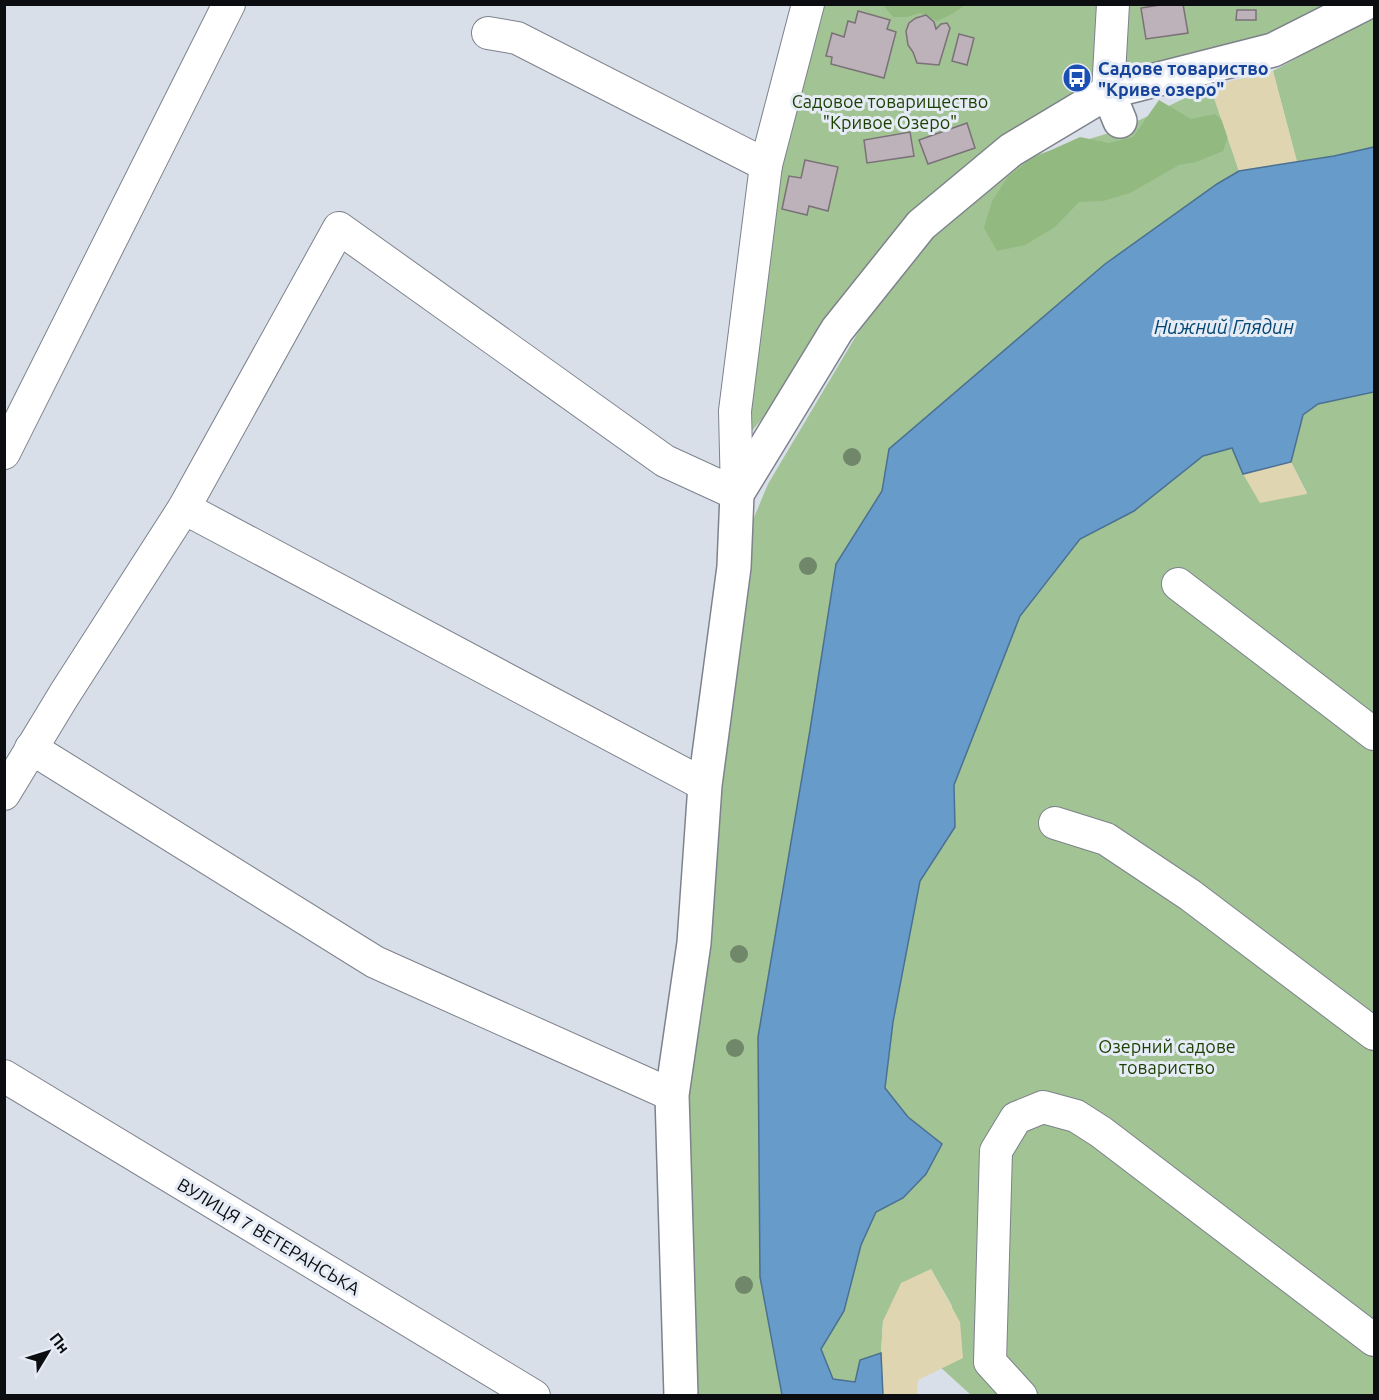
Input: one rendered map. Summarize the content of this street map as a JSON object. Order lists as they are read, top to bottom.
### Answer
{
  "streets": {
    "street": ["ВУЛИЦЯ 7 ВЕТЕРАНСЬКА"]
  },
  "water": ["Нижний Глядин"],
  "parks": ["Садовое товарищество \"Кривое Озеро\"", "Озерний садове товариство"],
  "places": {
    "bus stop": ["Садове товариство \"Криве озеро\""]
  },
  "north": "top right"
}
